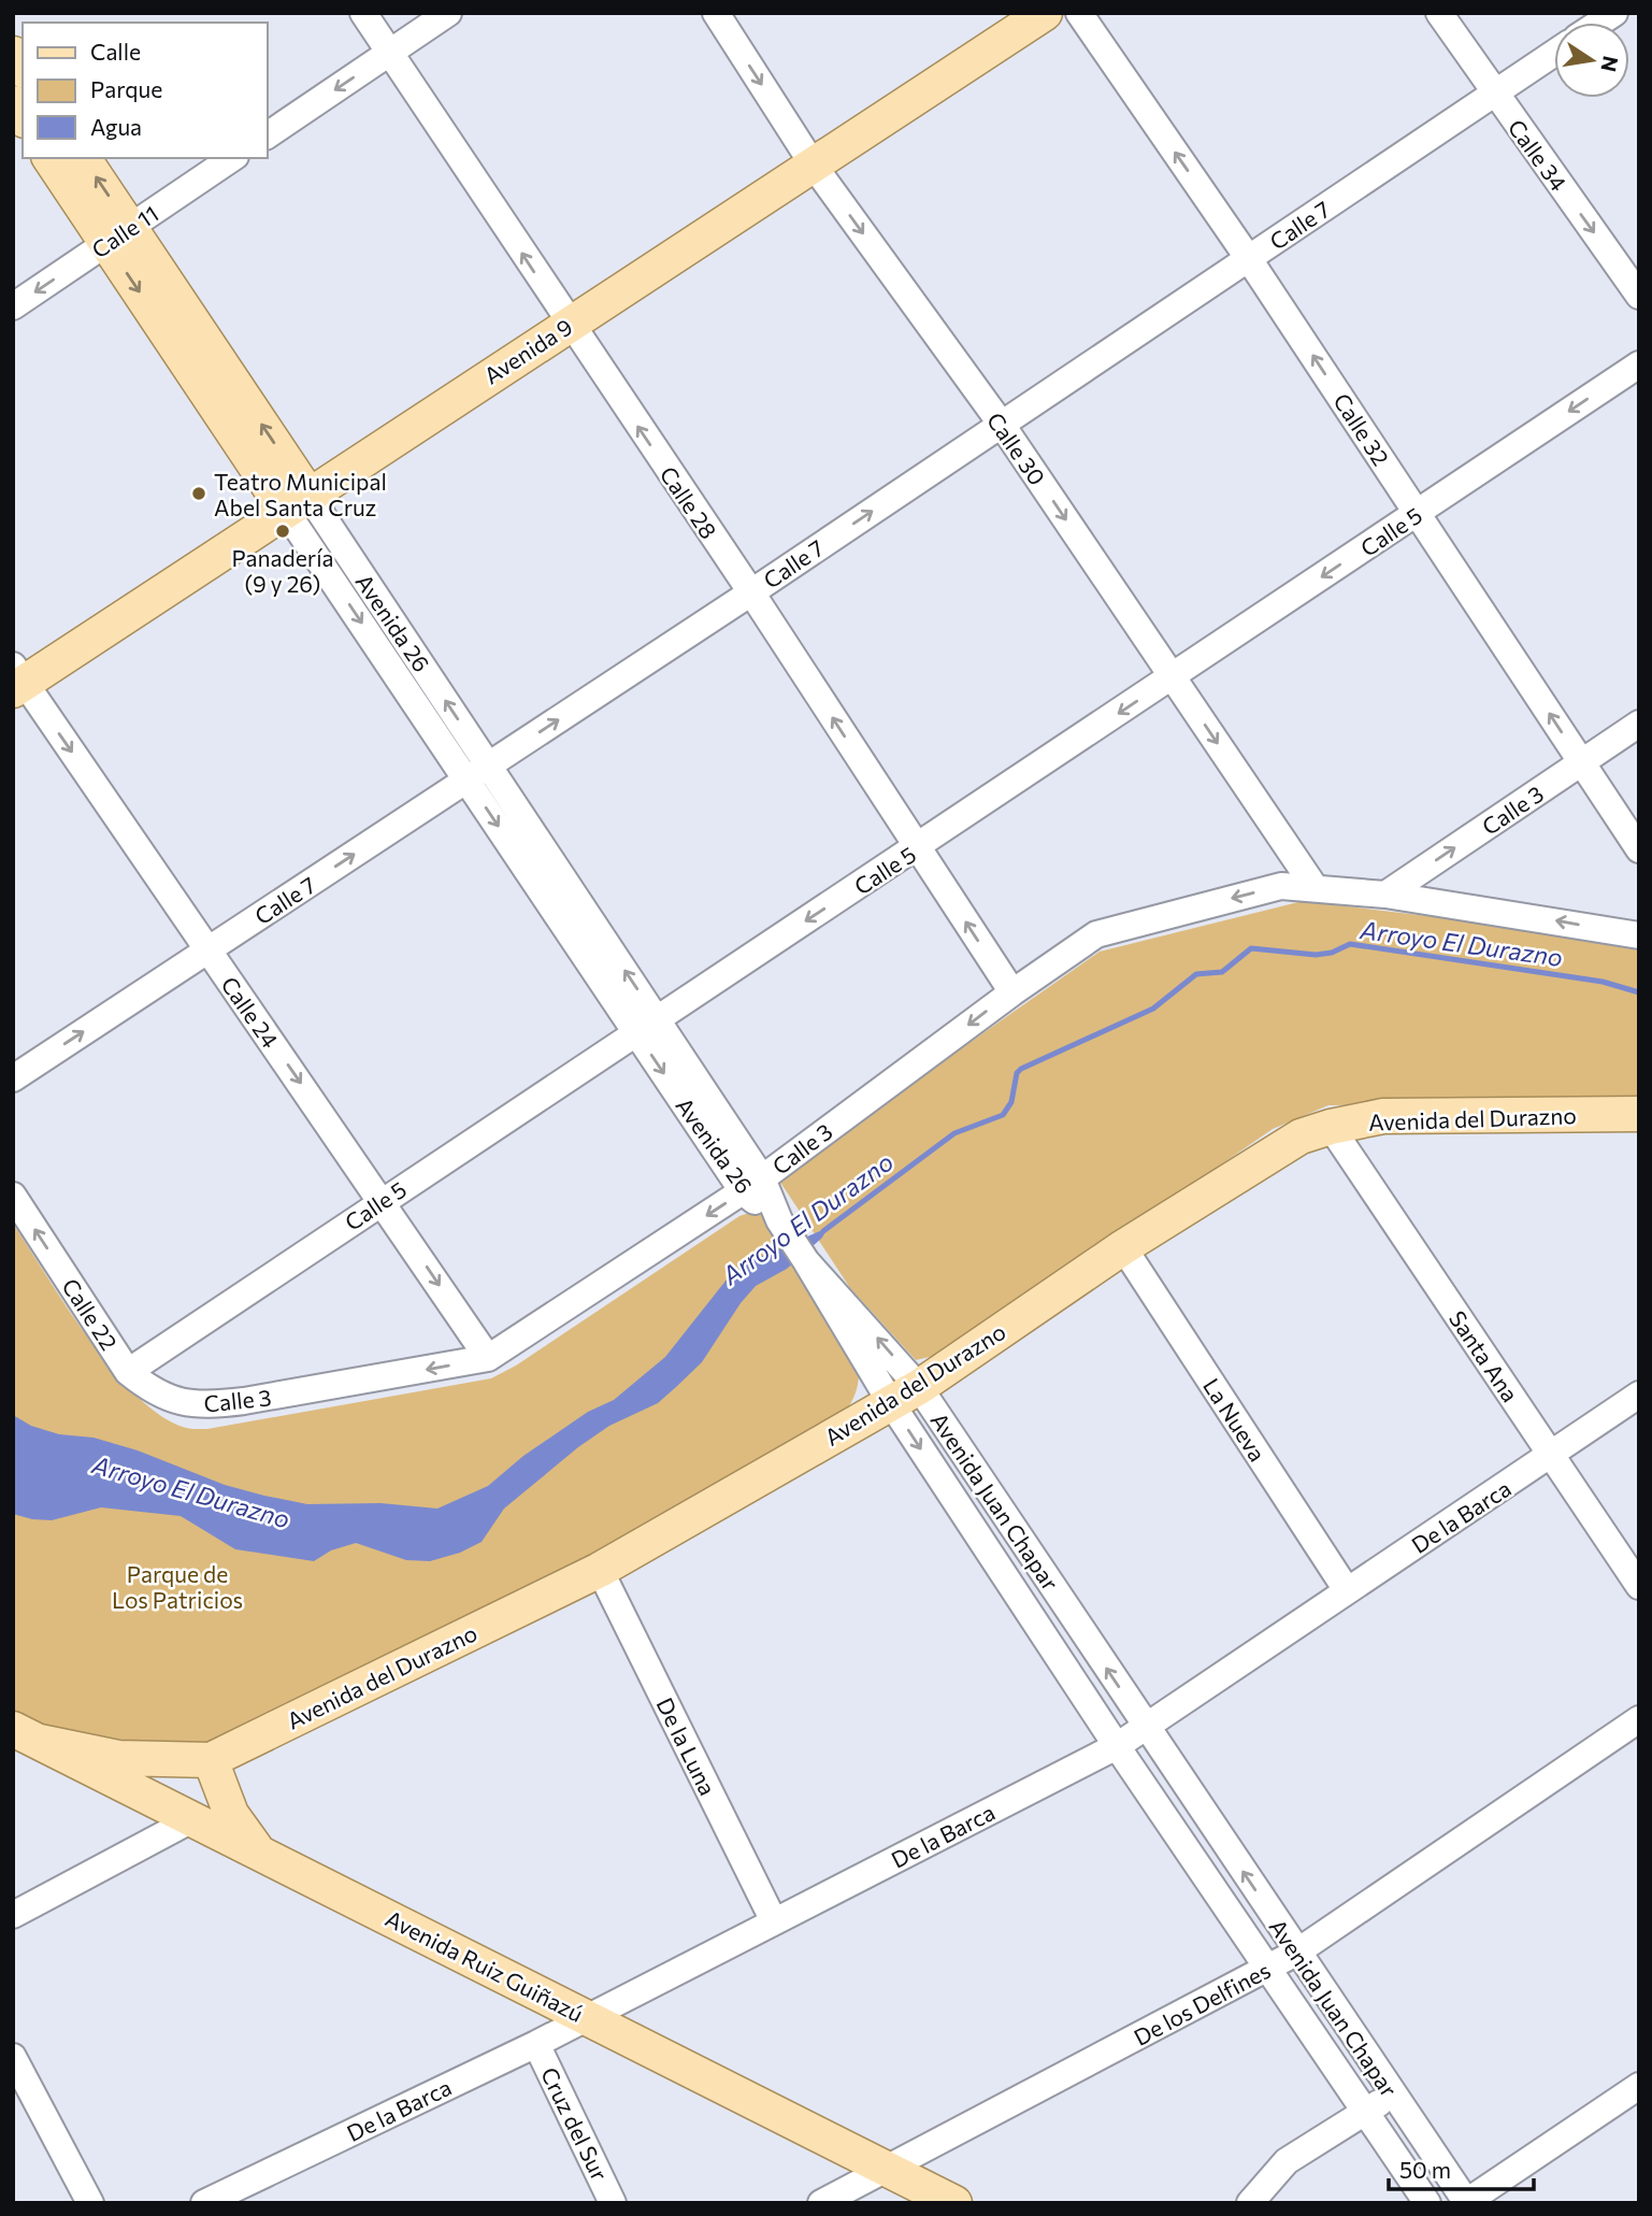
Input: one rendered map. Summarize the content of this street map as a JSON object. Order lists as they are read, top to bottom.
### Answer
{
  "streets": {
    "main road": [
      "Avenida 9",
      "Avenida 26",
      "Avenida del Durazno",
      "Avenida Ruiz Guiñazú"
    ],
    "street": [
      "Calle 34",
      "Calle 7",
      "Calle 11",
      "Calle 32",
      "Calle 30",
      "Calle 28",
      "Calle 5",
      "Calle 3",
      "Calle 24",
      "Calle 22",
      "Santa Ana",
      "La Nueva",
      "Avenida Juan Chapar",
      "De la Barca",
      "De la Luna",
      "De los Delfines",
      "Cruz del Sur"
    ]
  },
  "crossings": [
    ["Calle 34", "Calle 7"],
    ["Calle 7", "Calle 32"],
    ["Calle 7", "Calle 30"],
    ["Calle 7", "Calle 28"],
    ["Calle 7", "Avenida 26"],
    ["Calle 7", "Calle 24"],
    ["Calle 11", "Avenida 26"],
    ["Avenida 9", "Calle 30"],
    ["Avenida 9", "Calle 28"],
    ["Avenida 9", "Avenida 26"],
    ["Avenida 9", "Calle 24"],
    ["Calle 32", "Calle 5"],
    ["Calle 32", "Calle 3"],
    ["Calle 30", "Calle 5"],
    ["Calle 30", "Calle 3"],
    ["Calle 28", "Calle 5"],
    ["Calle 28", "Calle 3"],
    ["Calle 5", "Avenida 26"],
    ["Calle 5", "Calle 24"],
    ["Calle 5", "Calle 22"],
    ["Avenida 26", "Calle 3"],
    ["Avenida 26", "Avenida Juan Chapar"],
    ["Calle 3", "Calle 24"],
    ["Calle 3", "Calle 22"],
    ["Avenida del Durazno", "Santa Ana"],
    ["Avenida del Durazno", "La Nueva"],
    ["Avenida del Durazno", "Avenida Juan Chapar"],
    ["Avenida del Durazno", "De la Luna"],
    ["Santa Ana", "De la Barca"],
    ["La Nueva", "De la Barca"],
    ["Avenida Juan Chapar", "De la Barca"],
    ["Avenida Juan Chapar", "De los Delfines"],
    ["De la Barca", "De la Luna"],
    ["De la Barca", "Avenida Ruiz Guiñazú"],
    ["De la Barca", "Cruz del Sur"],
    ["Avenida Ruiz Guiñazú", "De los Delfines"]
  ],
  "one_way": [
    "Calle 34",
    "Calle 7",
    "Calle 11",
    "Calle 32",
    "Calle 30",
    "Calle 28",
    "Calle 5",
    "Calle 24",
    "Calle 22"
  ],
  "water": ["Arroyo El Durazno"],
  "parks": ["Parque de Los Patricios"],
  "places": ["Teatro Municipal Abel Santa Cruz", "Panadería (9 y 26)"],
  "legend": ["Calle", "Parque", "Agua"],
  "scale_bar": "50 m",
  "north": "right"
}
